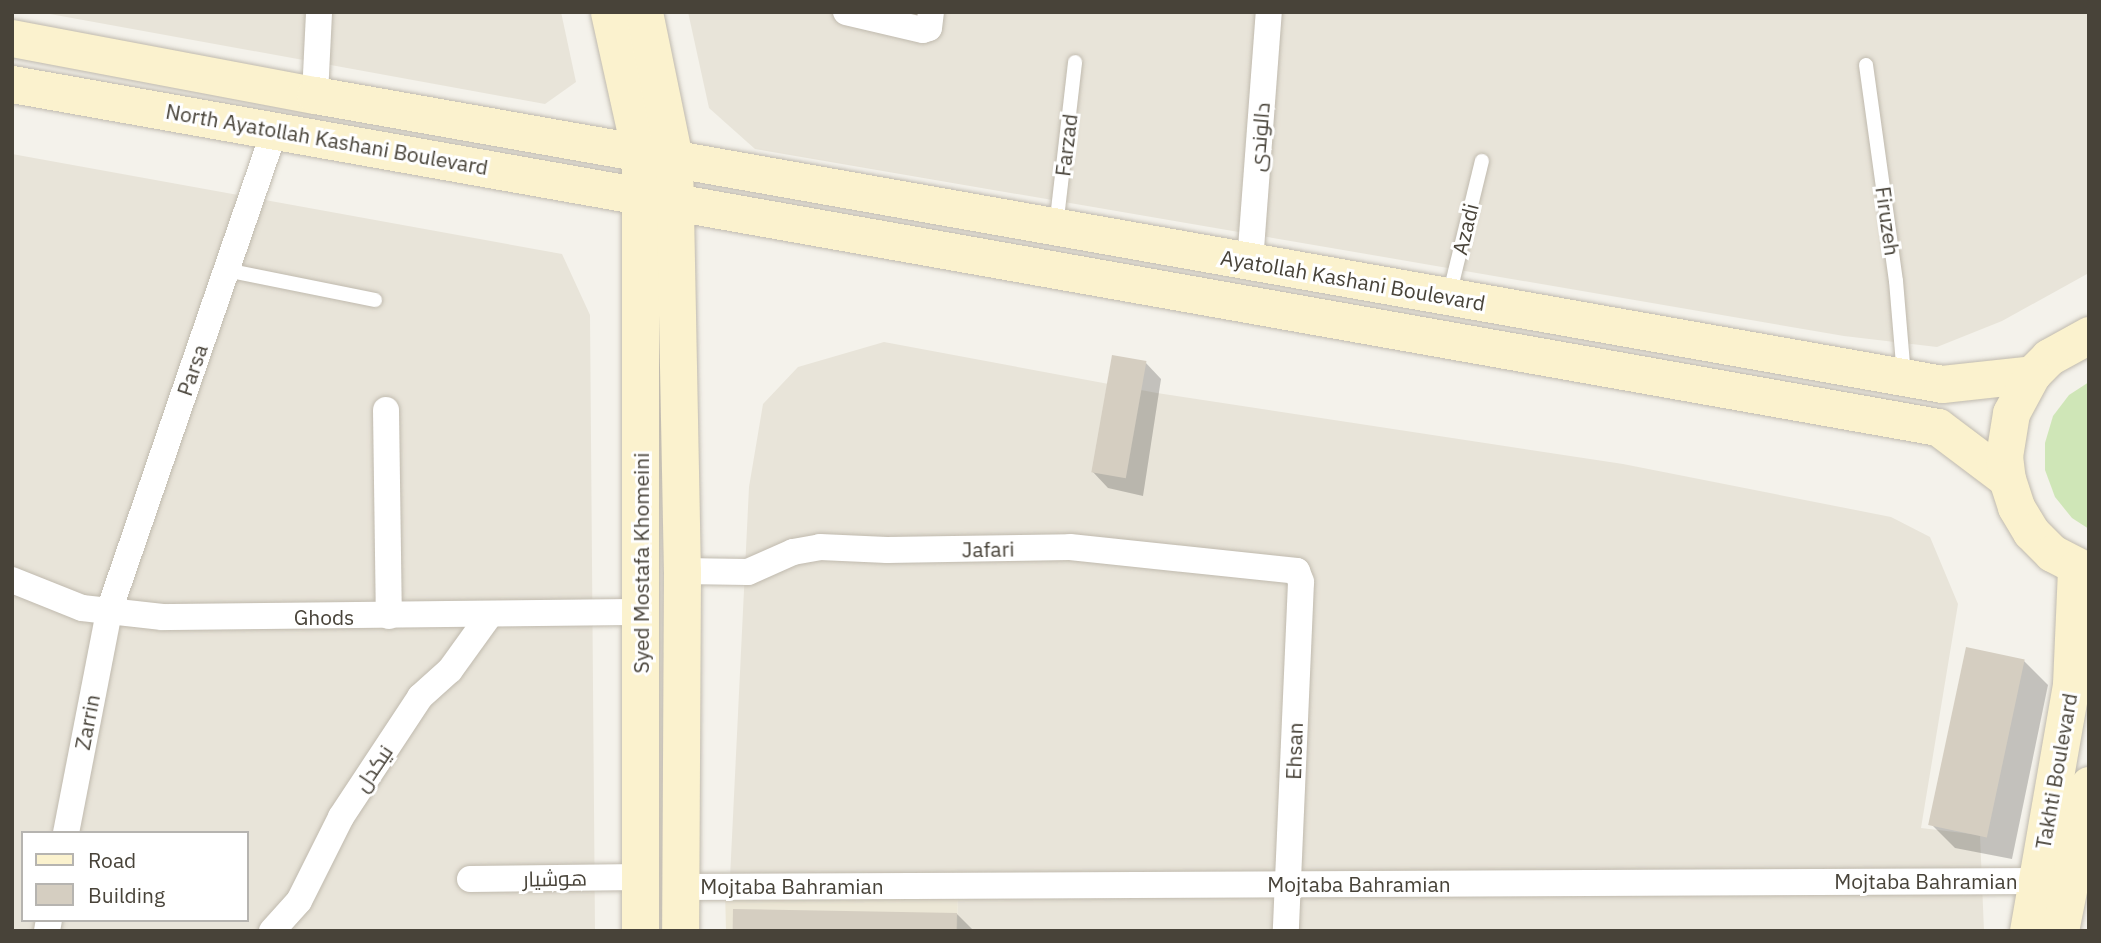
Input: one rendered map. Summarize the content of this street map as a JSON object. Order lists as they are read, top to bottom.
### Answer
{
  "streets": {
    "main road": [
      "North Ayatollah Kashani Boulevard",
      "Ayatollah Kashani Boulevard",
      "Syed Mostafa Khomeini",
      "Takhti Boulevard"
    ],
    "street": [
      "دالوندی",
      "Parsa",
      "Jafari",
      "Ghods",
      "Zarrin",
      "Ehsan",
      "نیکدل",
      "هوشیار",
      "Mojtaba Bahramian"
    ],
    "lane": ["Farzad", "Firuzeh", "Azadi"]
  },
  "crossings": [
    ["دالوندی", "Ayatollah Kashani Boulevard"],
    ["North Ayatollah Kashani Boulevard", "Ayatollah Kashani Boulevard"],
    ["North Ayatollah Kashani Boulevard", "Parsa"],
    ["North Ayatollah Kashani Boulevard", "Syed Mostafa Khomeini"],
    ["Farzad", "Ayatollah Kashani Boulevard"],
    ["Firuzeh", "Ayatollah Kashani Boulevard"],
    ["Azadi", "Ayatollah Kashani Boulevard"],
    ["Ayatollah Kashani Boulevard", "Syed Mostafa Khomeini"],
    ["Parsa", "Ghods"],
    ["Parsa", "Zarrin"],
    ["Jafari", "Syed Mostafa Khomeini"],
    ["Jafari", "Ehsan"],
    ["Syed Mostafa Khomeini", "Ghods"],
    ["Syed Mostafa Khomeini", "هوشیار"],
    ["Syed Mostafa Khomeini", "Mojtaba Bahramian"],
    ["Ghods", "Zarrin"],
    ["Ghods", "نیکدل"],
    ["Ehsan", "Mojtaba Bahramian"],
    ["Takhti Boulevard", "Mojtaba Bahramian"]
  ],
  "legend": ["Road", "Building"]
}
